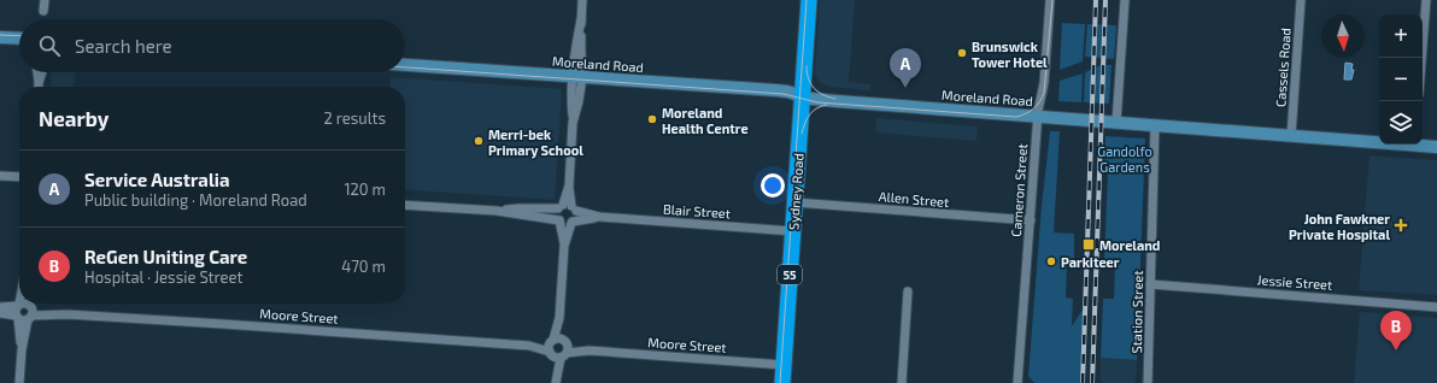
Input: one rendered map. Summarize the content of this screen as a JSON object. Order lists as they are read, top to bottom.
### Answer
{
  "streets": {
    "highway": ["Sydney Road", "55"],
    "main road": ["Moreland Road"],
    "street": [
      "Cassels Road",
      "Cameron Street",
      "Allen Street",
      "Blair Street",
      "Jessie Street",
      "Station Street",
      "Moore Street"
    ]
  },
  "crossings": [
    ["Moreland Road", "Cassels Road"],
    ["Moreland Road", "Cameron Street"],
    ["Moreland Road", "Sydney Road"],
    ["Moreland Road", "Station Street"],
    ["Cameron Street", "Allen Street"],
    ["Sydney Road", "Allen Street"],
    ["Sydney Road", "Blair Street"],
    ["Sydney Road", "Moore Street"],
    ["Jessie Street", "Station Street"]
  ],
  "parks": ["Gandolfo Gardens"],
  "places": {
    "other": [
      "Brunswick Tower Hotel",
      "Moreland Health Centre",
      "Merri-bek Primary School",
      "Parkiteer"
    ],
    "health": ["John Fawkner Private Hospital"],
    "transit": ["Moreland"]
  },
  "north": "bottom",
  "page": {
    "map_buttons": ["+", "−"],
    "search": "Search here",
    "pins": ["A", "B"],
    "heading": ["Nearby", "2 results"],
    "list": [
      {
        "mark": "A",
        "name": "Service Australia",
        "note": "Public building · Moreland Road",
        "value": "120 m"
      },
      {
        "mark": "B",
        "name": "ReGen Uniting Care",
        "note": "Hospital · Jessie Street",
        "value": "470 m"
      }
    ]
  }
}
